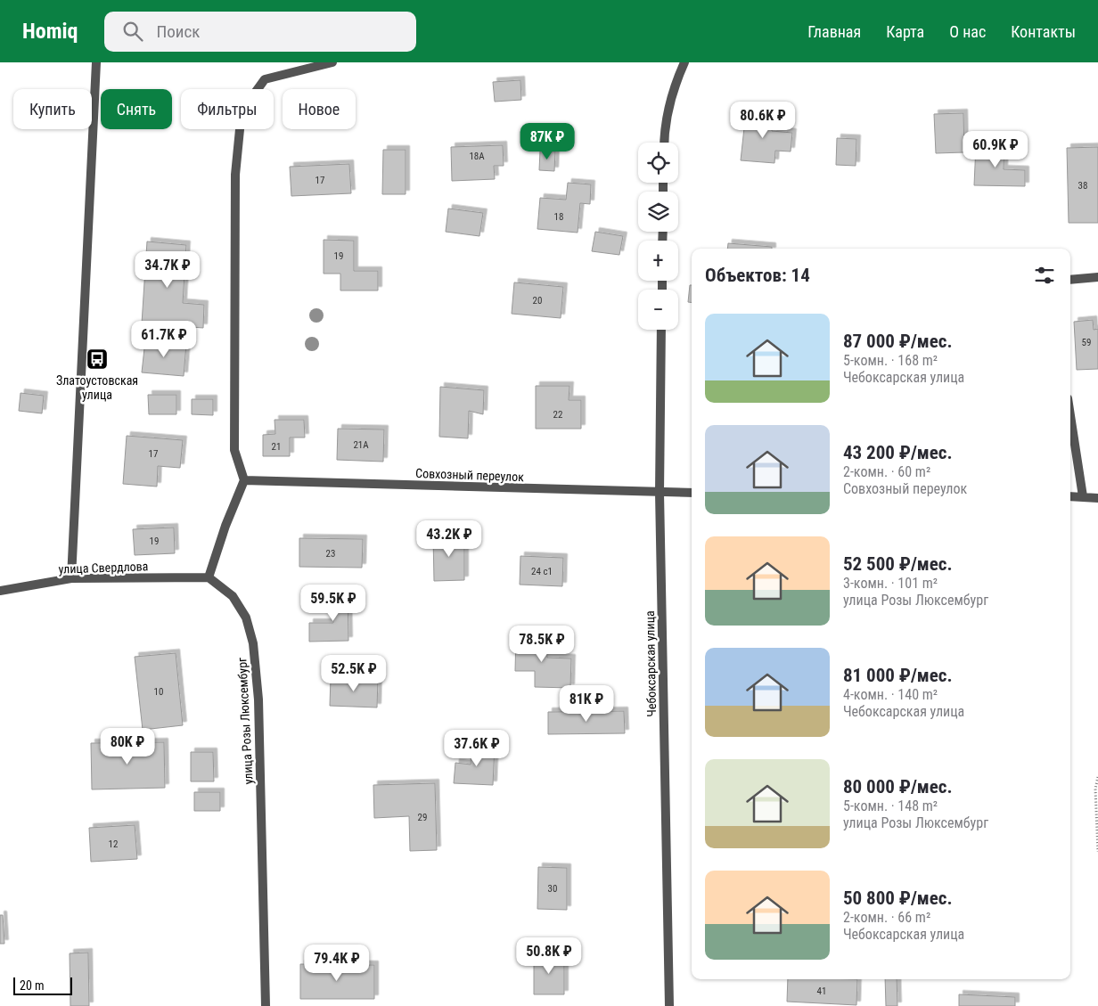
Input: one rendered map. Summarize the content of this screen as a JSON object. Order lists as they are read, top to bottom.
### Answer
{
  "streets": {
    "street": [
      "Совхозный переулок",
      "улица Свердлова",
      "Чебоксарская улица",
      "улица Розы Люксембург"
    ]
  },
  "crossings": [
    ["Совхозный переулок", "Чебоксарская улица"],
    ["улица Свердлова", "улица Розы Люксембург"]
  ],
  "places": {
    "bus stop": ["Златоустовская улица"]
  },
  "house_numbers": [
    "18А",
    "17",
    "38",
    "18",
    "19",
    "20",
    "59",
    "22",
    "21А",
    "21",
    "17",
    "19",
    "23",
    "24 с1",
    "10",
    "29",
    "12",
    "30",
    "41"
  ],
  "scale_bar": "20 m",
  "page": {
    "header": "Homiq",
    "search": "Поиск",
    "nav": [
      "Главная",
      "Карта",
      "О нас",
      "Контакты"
    ],
    "chip": [
      "Купить",
      "Снять",
      "Фильтры",
      "Новое"
    ],
    "price": [
      "80.6K ₽",
      "87K ₽",
      "60.9K ₽",
      "34.7K ₽",
      "61.7K ₽",
      "43.2K ₽",
      "59.5K ₽",
      "78.5K ₽",
      "52.5K ₽",
      "81K ₽",
      "80K ₽",
      "37.6K ₽",
      "50.8K ₽",
      "79.4K ₽"
    ],
    "map_buttons": ["+", "−"],
    "heading": "Объектов: 14",
    "list": [
      {
        "name": "87 000 ₽/мес.",
        "note": "5-комн. · 168 m² · Чебоксарская улица"
      },
      {
        "name": "43 200 ₽/мес.",
        "note": "2-комн. · 60 m² · Совхозный переулок"
      },
      {
        "name": "52 500 ₽/мес.",
        "note": "3-комн. · 101 m² · улица Розы Люксембург"
      },
      {
        "name": "81 000 ₽/мес.",
        "note": "4-комн. · 140 m² · Чебоксарская улица"
      },
      {
        "name": "80 000 ₽/мес.",
        "note": "5-комн. · 148 m² · улица Розы Люксембург"
      },
      {
        "name": "50 800 ₽/мес.",
        "note": "2-комн. · 66 m² · Чебоксарская улица"
      }
    ],
    "scale": "20 m"
  }
}
